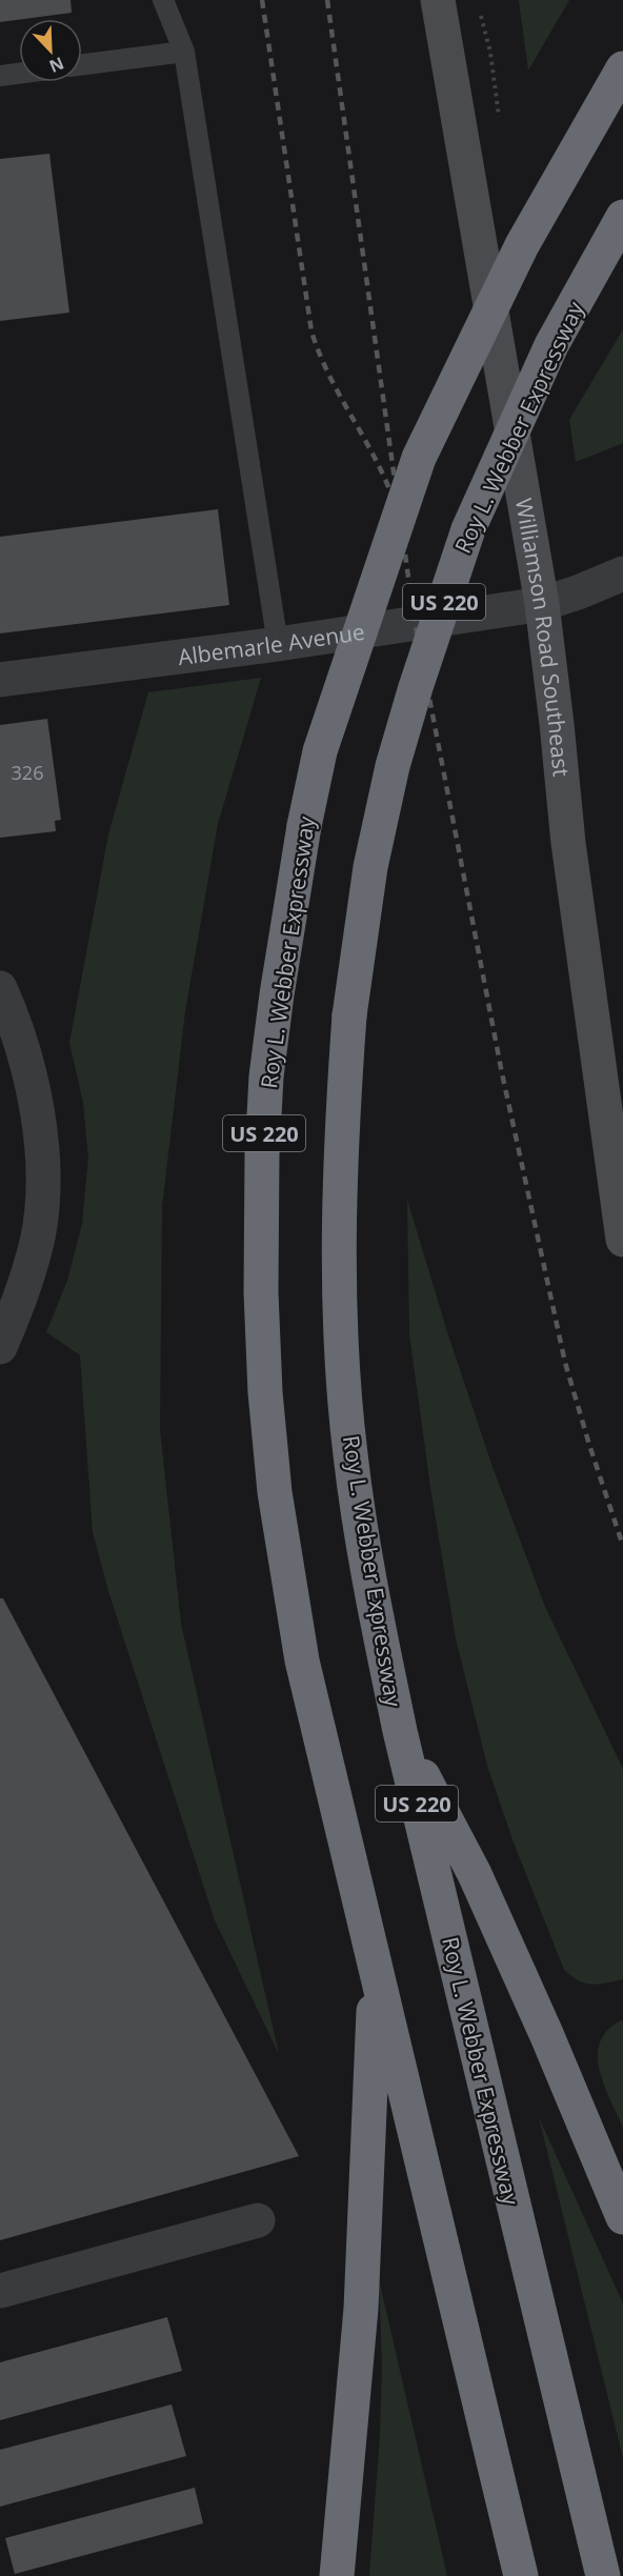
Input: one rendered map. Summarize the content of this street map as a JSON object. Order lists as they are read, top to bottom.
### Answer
{
  "streets": {
    "highway": ["Roy L. Webber Expressway", "US 220"],
    "street": ["Williamson Road Southeast", "Albemarle Avenue"]
  },
  "crossings": [
    ["Roy L. Webber Expressway", "US 220"],
    ["Williamson Road Southeast", "Albemarle Avenue"]
  ],
  "house_numbers": ["326"],
  "north": "bottom right"
}
